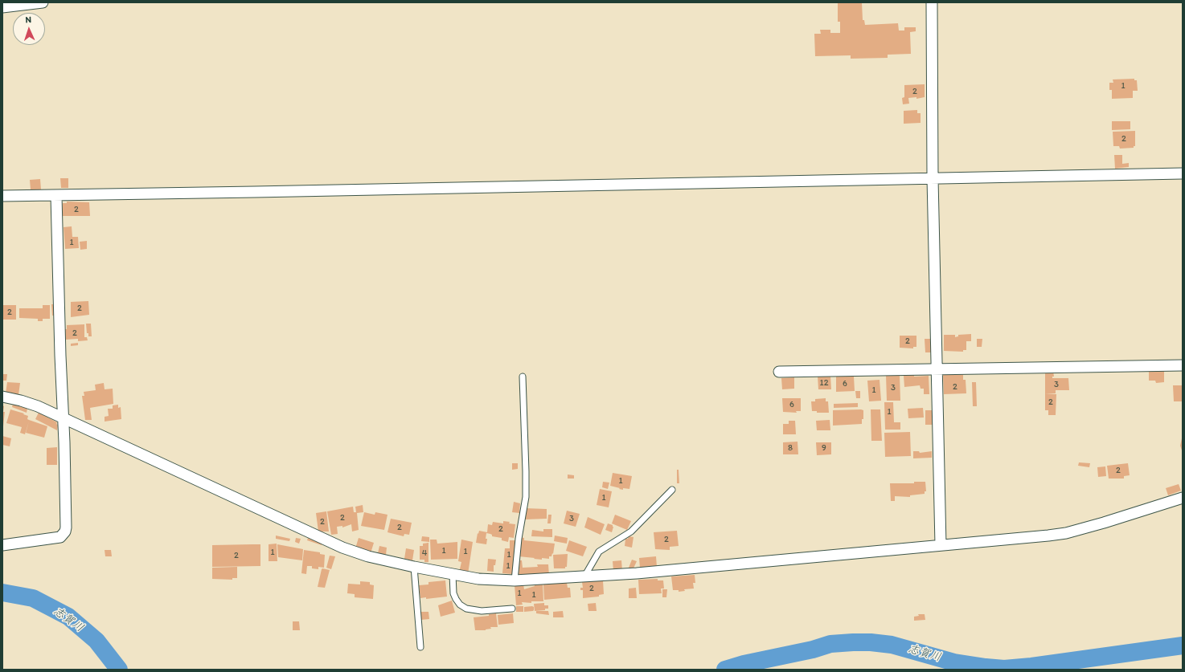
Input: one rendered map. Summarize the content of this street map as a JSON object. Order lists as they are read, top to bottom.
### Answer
{
  "water": ["志賀川"],
  "house_numbers": [
    "1",
    "2",
    "2",
    "2",
    "1",
    "2",
    "2",
    "2",
    "2",
    "12",
    "6",
    "3",
    "2",
    "3",
    "1",
    "2",
    "6",
    "1",
    "8",
    "9",
    "2",
    "1",
    "1",
    "2",
    "3",
    "2",
    "2",
    "2",
    "2",
    "1",
    "1",
    "1",
    "4",
    "1",
    "2",
    "1",
    "2",
    "1",
    "1"
  ],
  "north": "top"
}
